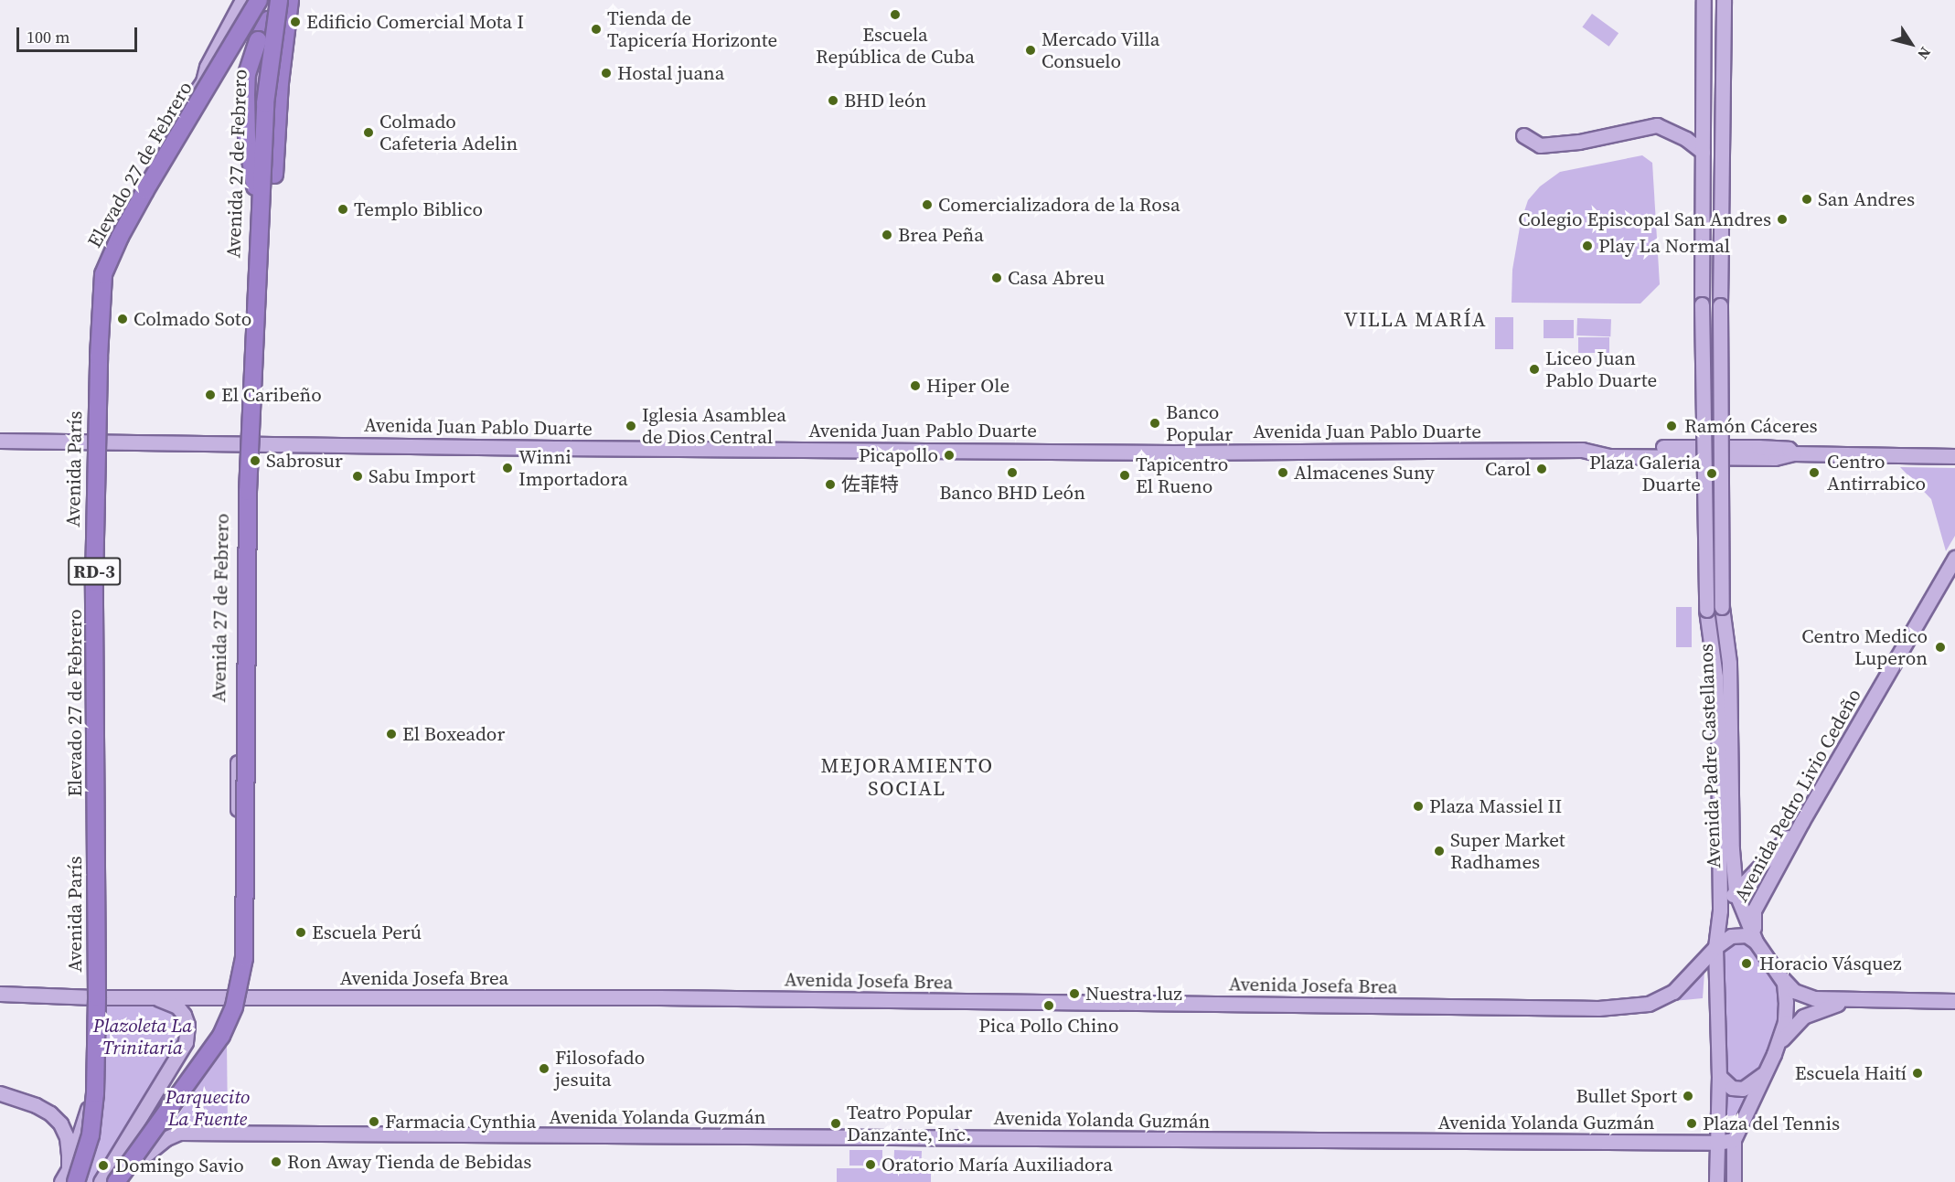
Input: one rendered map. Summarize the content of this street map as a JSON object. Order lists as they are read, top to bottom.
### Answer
{
  "streets": {
    "highway": ["Elevado 27 de Febrero", "RD-3"],
    "main road": [
      "Avenida 27 de Febrero",
      "Avenida Juan Pablo Duarte",
      "Avenida París",
      "Avenida Padre Castellanos",
      "Avenida Pedro Livio Cedeño",
      "Avenida Josefa Brea",
      "Avenida Yolanda Guzmán"
    ]
  },
  "crossings": [
    ["Avenida 27 de Febrero", "Avenida Juan Pablo Duarte"],
    ["Avenida 27 de Febrero", "Avenida Josefa Brea"],
    ["Elevado 27 de Febrero", "Avenida París"],
    ["Avenida Juan Pablo Duarte", "Avenida París"],
    ["Avenida París", "Avenida Josefa Brea"],
    ["Avenida Padre Castellanos", "Avenida Pedro Livio Cedeño"],
    ["Avenida Padre Castellanos", "Avenida Josefa Brea"],
    ["Avenida Padre Castellanos", "Avenida Yolanda Guzmán"]
  ],
  "districts": ["VILLA MARÍA", "MEJORAMIENTO SOCIAL"],
  "parks": ["Plazoleta La Trinitaria", "Parquecito La Fuente"],
  "places": [
    "Escuela República de Cuba",
    "Edificio Comercial Mota I",
    "Tienda de Tapicería Horizonte",
    "Mercado Villa Consuelo",
    "Hostal juana",
    "BHD león",
    "Colmado Cafeteria Adelin",
    "San Andres",
    "Comercializadora de la Rosa",
    "Templo Biblico",
    "Colegio Episcopal San Andres",
    "Brea Peña",
    "Play La Normal",
    "Casa Abreu",
    "Colmado Soto",
    "Liceo Juan Pablo Duarte",
    "Hiper Ole",
    "El Caribeño",
    "Banco Popular",
    "Iglesia Asamblea de Dios Central",
    "Ramón Cáceres",
    "Picapollo",
    "Sabrosur",
    "Winni Importadora",
    "Carol",
    "Banco BHD León",
    "Almacenes Suny",
    "Centro Antirrabico",
    "Plaza Galeria Duarte",
    "Tapicentro El Rueno",
    "Sabu Import",
    "佐菲特",
    "Centro Medico Luperon",
    "El Boxeador",
    "Plaza Massiel II",
    "Super Market Radhames",
    "Escuela Perú",
    "Horacio Vásquez",
    "Nuestra luz",
    "Pica Pollo Chino",
    "Filosofado jesuita",
    "Escuela Haití",
    "Bullet Sport",
    "Farmacia Cynthia",
    "Teatro Popular Danzante, Inc.",
    "Plaza del Tennis",
    "Ron Away Tienda de Bebidas",
    "Oratorio María Auxiliadora",
    "Domingo Savio"
  ],
  "scale_bar": "100 m",
  "north": "bottom right"
}
